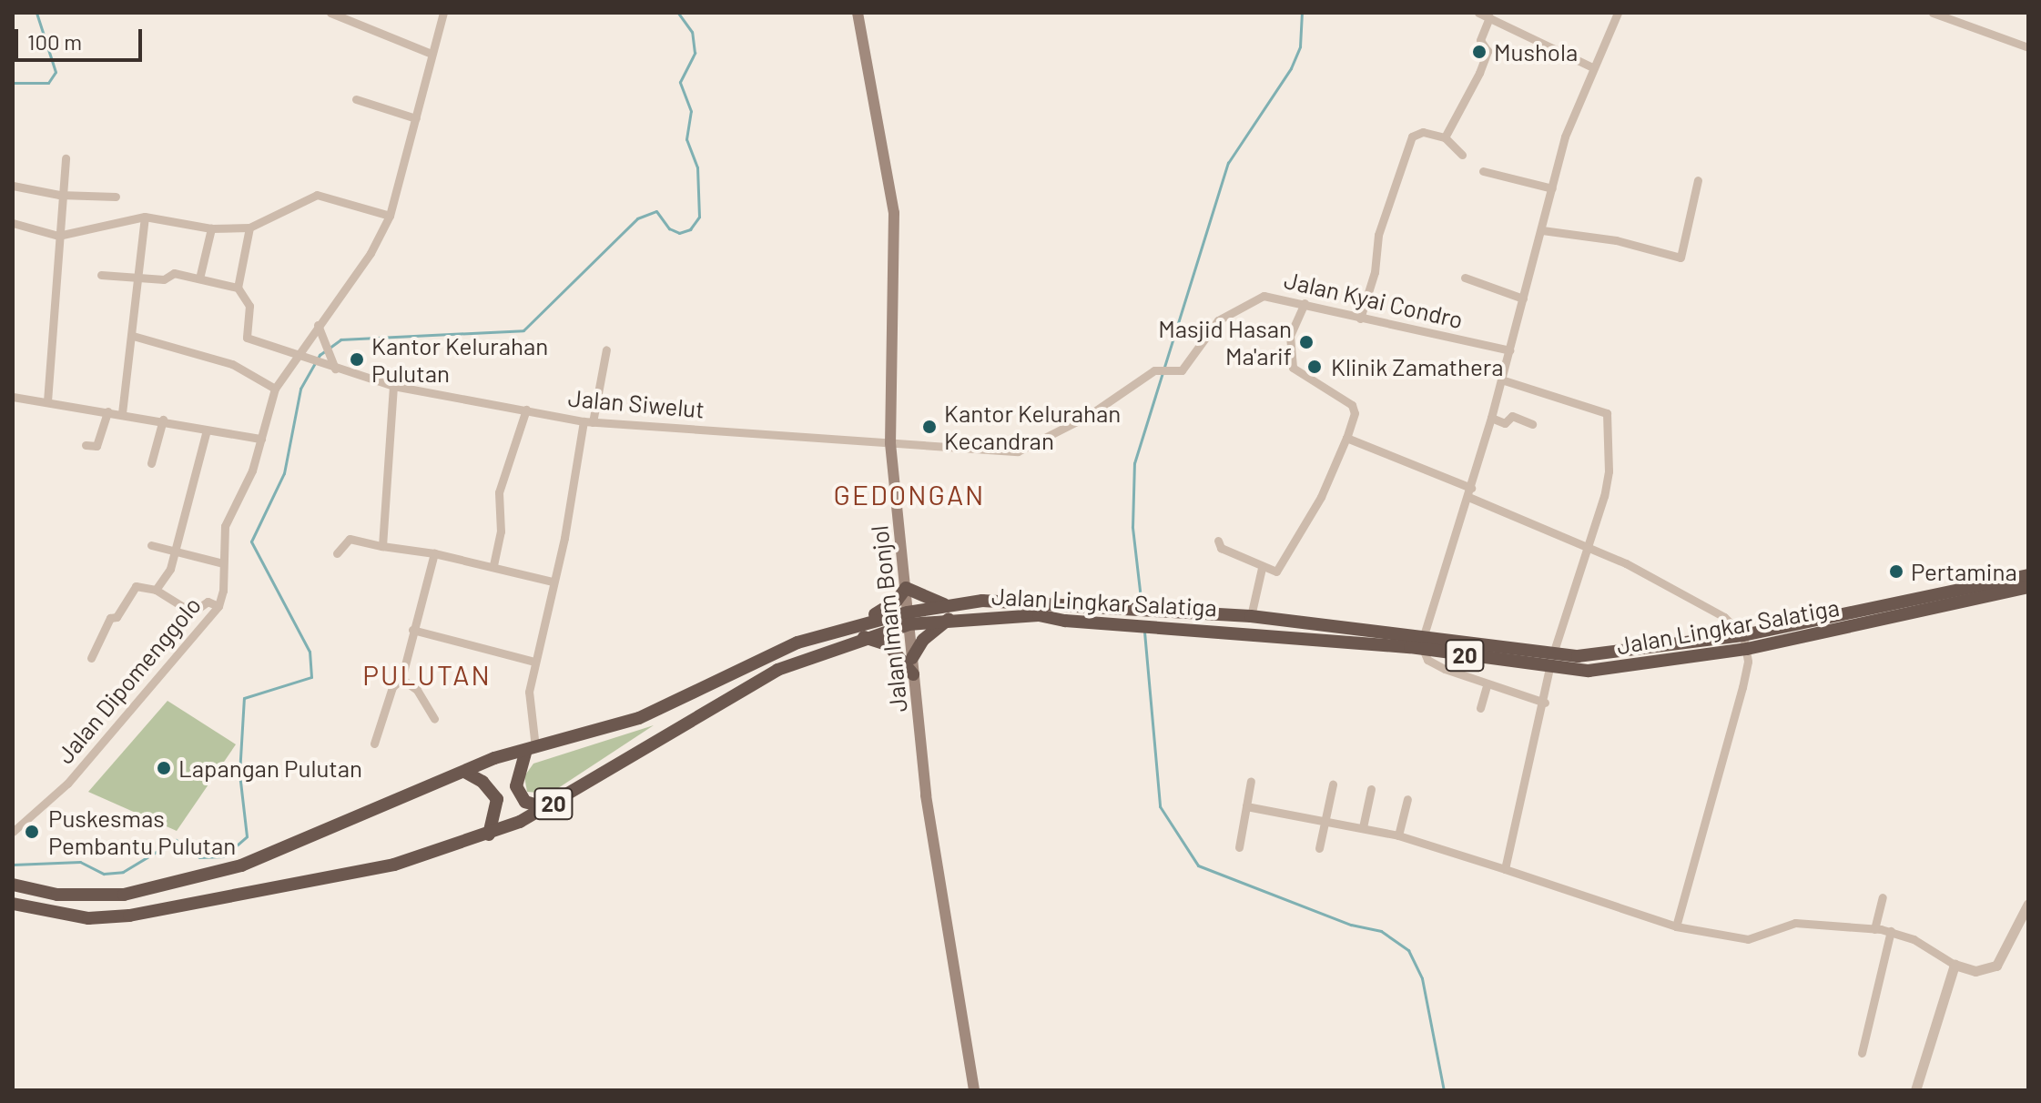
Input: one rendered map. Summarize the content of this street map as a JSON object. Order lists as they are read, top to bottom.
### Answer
{
  "streets": {
    "highway": ["Jalan Lingkar Salatiga", "20"],
    "main road": ["Jalan Imam Bonjol"],
    "street": ["Jalan Kyai Condro", "Jalan Siwelut", "Jalan Dipomenggolo"]
  },
  "crossings": [
    ["Jalan Kyai Condro", "Jalan Siwelut"],
    ["Jalan Kyai Condro", "Jalan Imam Bonjol"],
    ["Jalan Siwelut", "Jalan Imam Bonjol"],
    ["Jalan Siwelut", "Jalan Dipomenggolo"],
    ["Jalan Lingkar Salatiga", "Jalan Imam Bonjol"]
  ],
  "districts": ["GEDONGAN", "PULUTAN"],
  "places": [
    "Mushola",
    "Masjid Hasan Ma'arif",
    "Kantor Kelurahan Pulutan",
    "Klinik Zamathera",
    "Kantor Kelurahan Kecandran",
    "Pertamina",
    "Lapangan Pulutan",
    "Puskesmas Pembantu Pulutan"
  ],
  "scale_bar": "100 m"
}
